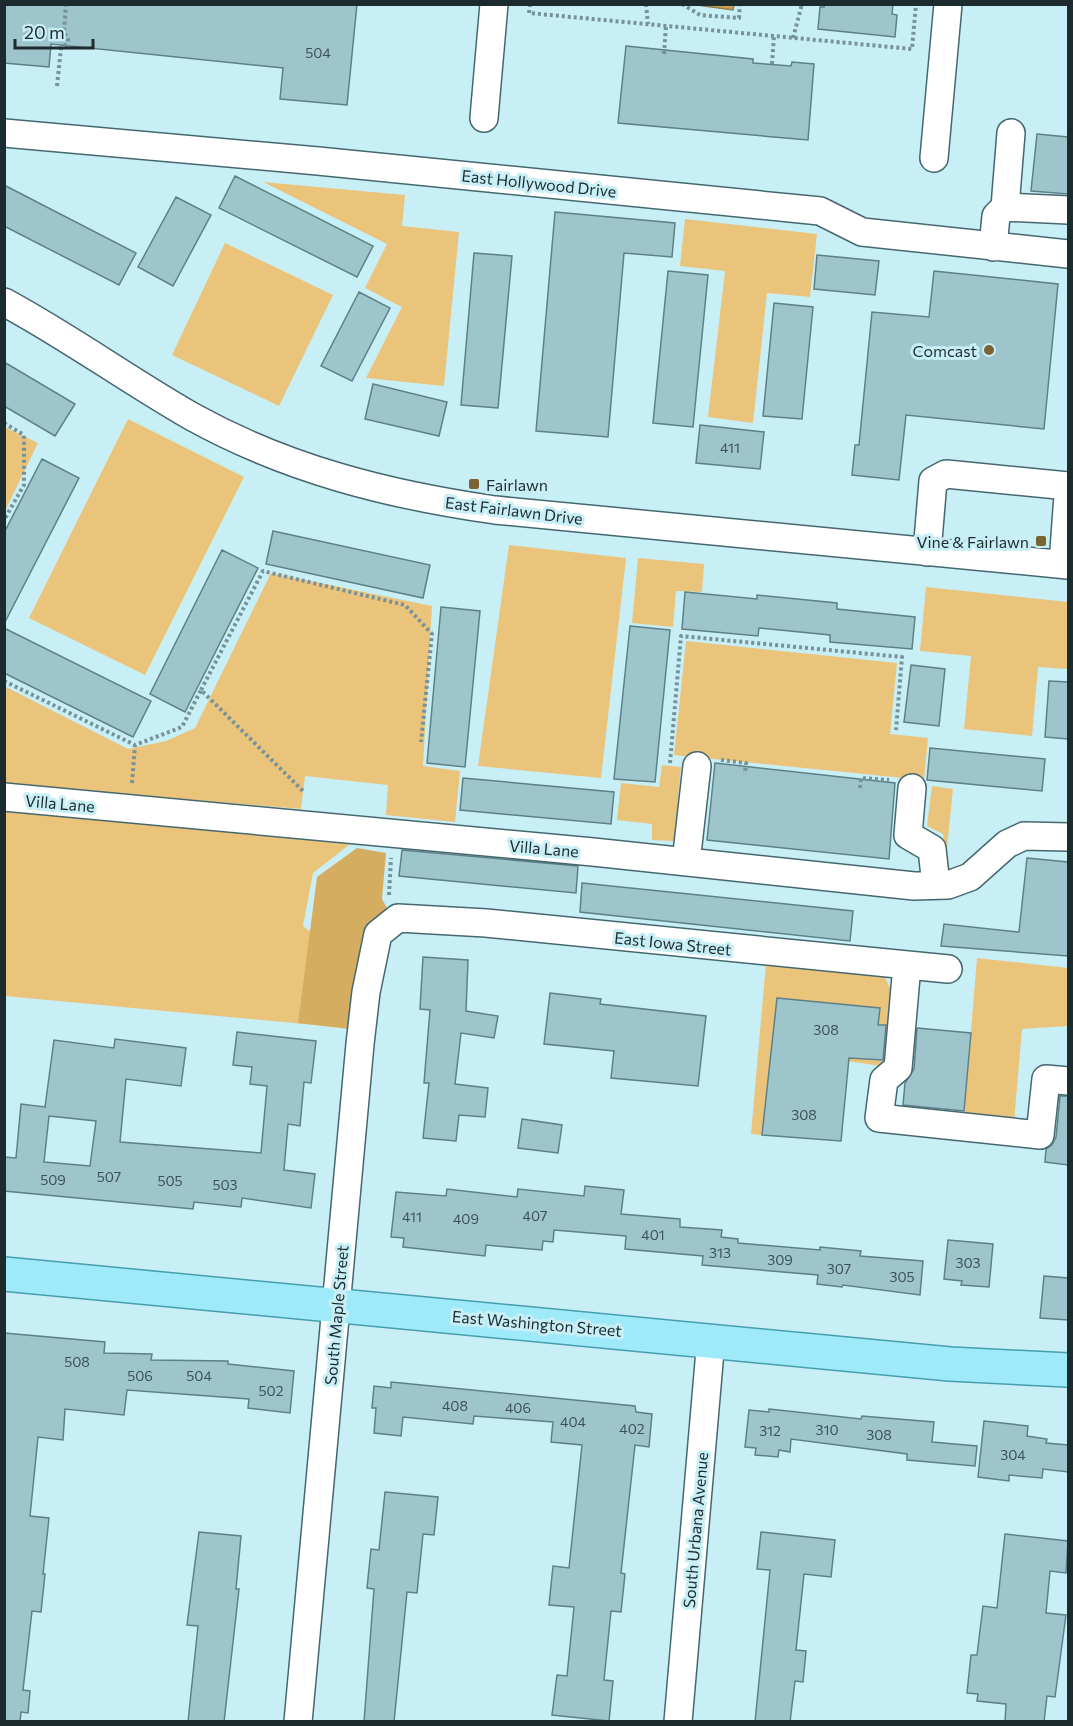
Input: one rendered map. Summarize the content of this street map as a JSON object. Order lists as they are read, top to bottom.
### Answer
{
  "streets": {
    "main road": ["East Washington Street"],
    "street": [
      "East Hollywood Drive",
      "East Fairlawn Drive",
      "Villa Lane",
      "East Iowa Street",
      "South Maple Street",
      "South Urbana Avenue"
    ]
  },
  "crossings": [
    ["East Iowa Street", "South Maple Street"],
    ["South Maple Street", "East Washington Street"],
    ["East Washington Street", "South Urbana Avenue"]
  ],
  "places": {
    "other": ["Comcast"],
    "transit": ["Fairlawn", "Vine & Fairlawn"]
  },
  "house_numbers": [
    "504",
    "411",
    "308",
    "308",
    "507",
    "509",
    "505",
    "503",
    "407",
    "411",
    "409",
    "401",
    "313",
    "309",
    "303",
    "307",
    "305",
    "508",
    "506",
    "504",
    "502",
    "408",
    "406",
    "404",
    "402",
    "310",
    "312",
    "308",
    "304"
  ],
  "scale_bar": "20 m"
}
